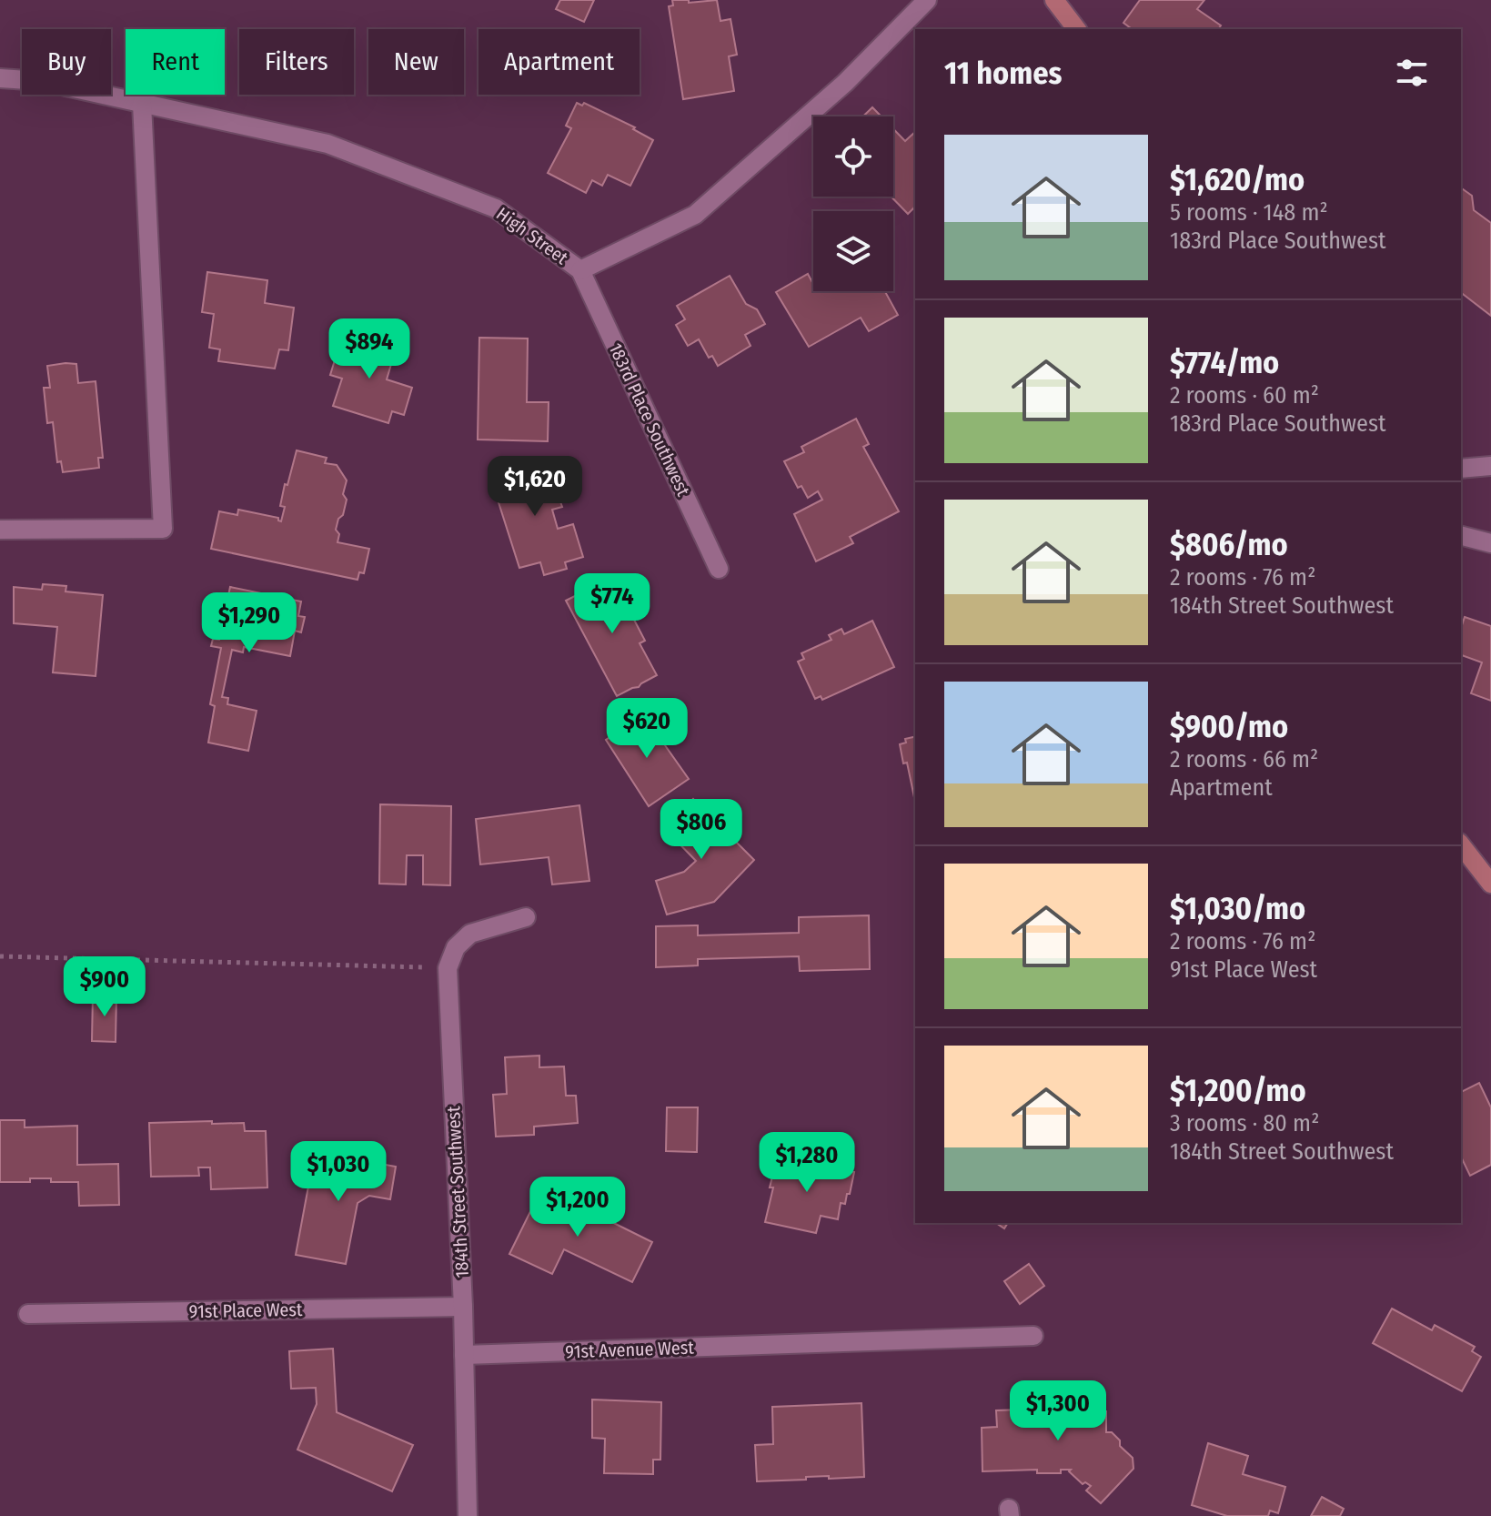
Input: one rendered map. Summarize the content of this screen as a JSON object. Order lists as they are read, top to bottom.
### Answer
{
  "streets": {
    "street": [
      "High Street",
      "183rd Place Southwest",
      "184th Street Southwest",
      "91st Place West",
      "91st Avenue West"
    ]
  },
  "crossings": [
    ["High Street", "183rd Place Southwest"],
    ["184th Street Southwest", "91st Place West"],
    ["184th Street Southwest", "91st Avenue West"]
  ],
  "page": {
    "chip": [
      "Buy",
      "Rent",
      "Filters",
      "New",
      "Apartment"
    ],
    "heading": "11 homes",
    "list": [
      {
        "name": "$1,620/mo",
        "note": "5 rooms · 148 m² · 183rd Place Southwest"
      },
      {
        "name": "$774/mo",
        "note": "2 rooms · 60 m² · 183rd Place Southwest"
      },
      {
        "name": "$806/mo",
        "note": "2 rooms · 76 m² · 184th Street Southwest"
      },
      {
        "name": "$900/mo",
        "note": "2 rooms · 66 m² · Apartment"
      },
      {
        "name": "$1,030/mo",
        "note": "2 rooms · 76 m² · 91st Place West"
      },
      {
        "name": "$1,200/mo",
        "note": "3 rooms · 80 m² · 184th Street Southwest"
      }
    ],
    "price": [
      "$894",
      "$1,620",
      "$774",
      "$1,290",
      "$620",
      "$806",
      "$900",
      "$1,280",
      "$1,030",
      "$1,200",
      "$1,300"
    ]
  }
}
